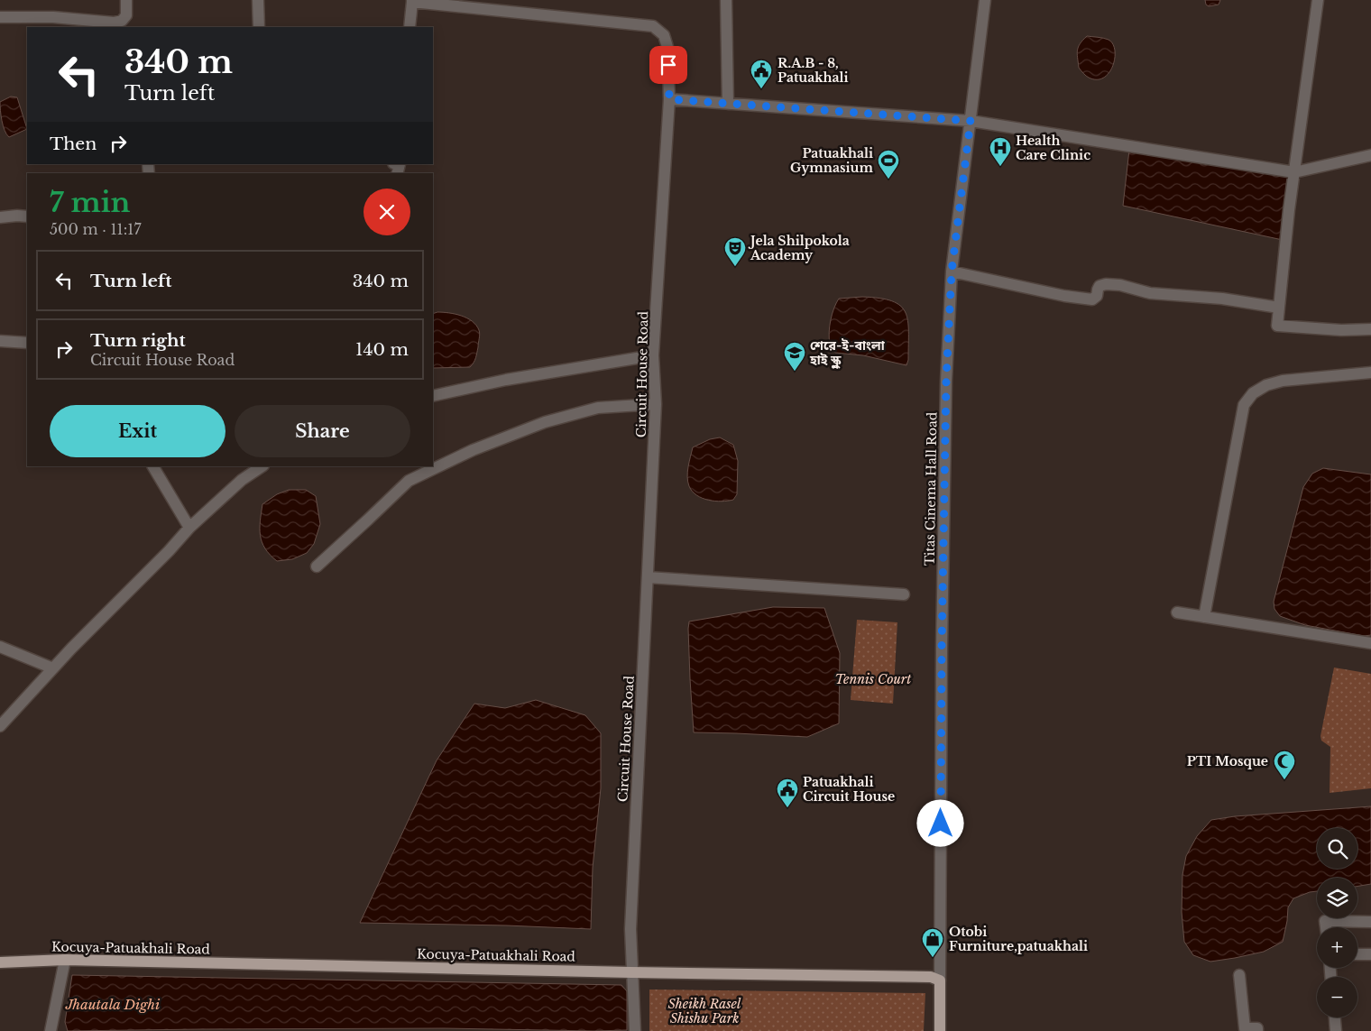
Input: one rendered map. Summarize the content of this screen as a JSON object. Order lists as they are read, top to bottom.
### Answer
{
  "streets": {
    "main road": ["Kocuya-Patuakhali Road"],
    "street": ["Circuit House Road", "Titas Cinema Hall Road"]
  },
  "crossings": [
    ["Circuit House Road", "Kocuya-Patuakhali Road"],
    ["Titas Cinema Hall Road", "Kocuya-Patuakhali Road"]
  ],
  "water": ["Jhautala Dighi"],
  "parks": ["Tennis Court", "Sheikh Rasel Shishu Park"],
  "places": {
    "public building": ["R.A.B - 8, Patuakhali", "Patuakhali Circuit House"],
    "hospital": ["Health Care Clinic"],
    "sports": ["Patuakhali Gymnasium"],
    "theatre": ["Jela Shilpokola Academy"],
    "school or university": ["শেরে-ই-বাংলা হাই স্কুল"],
    "mosque": ["PTI Mosque"],
    "shop": ["Otobi Furniture,patuakhali"]
  },
  "page": {
    "turn": ["340 m", "Turn left"],
    "then": "Then",
    "heading": ["7 min", "500 m · 11:17"],
    "list": [
      {
        "name": "Turn left",
        "value": "340 m"
      },
      {
        "name": "Turn right",
        "note": "Circuit House Road",
        "value": "140 m"
      }
    ],
    "buttons": ["Exit", "Share"],
    "map_buttons": ["+", "−"]
  }
}
